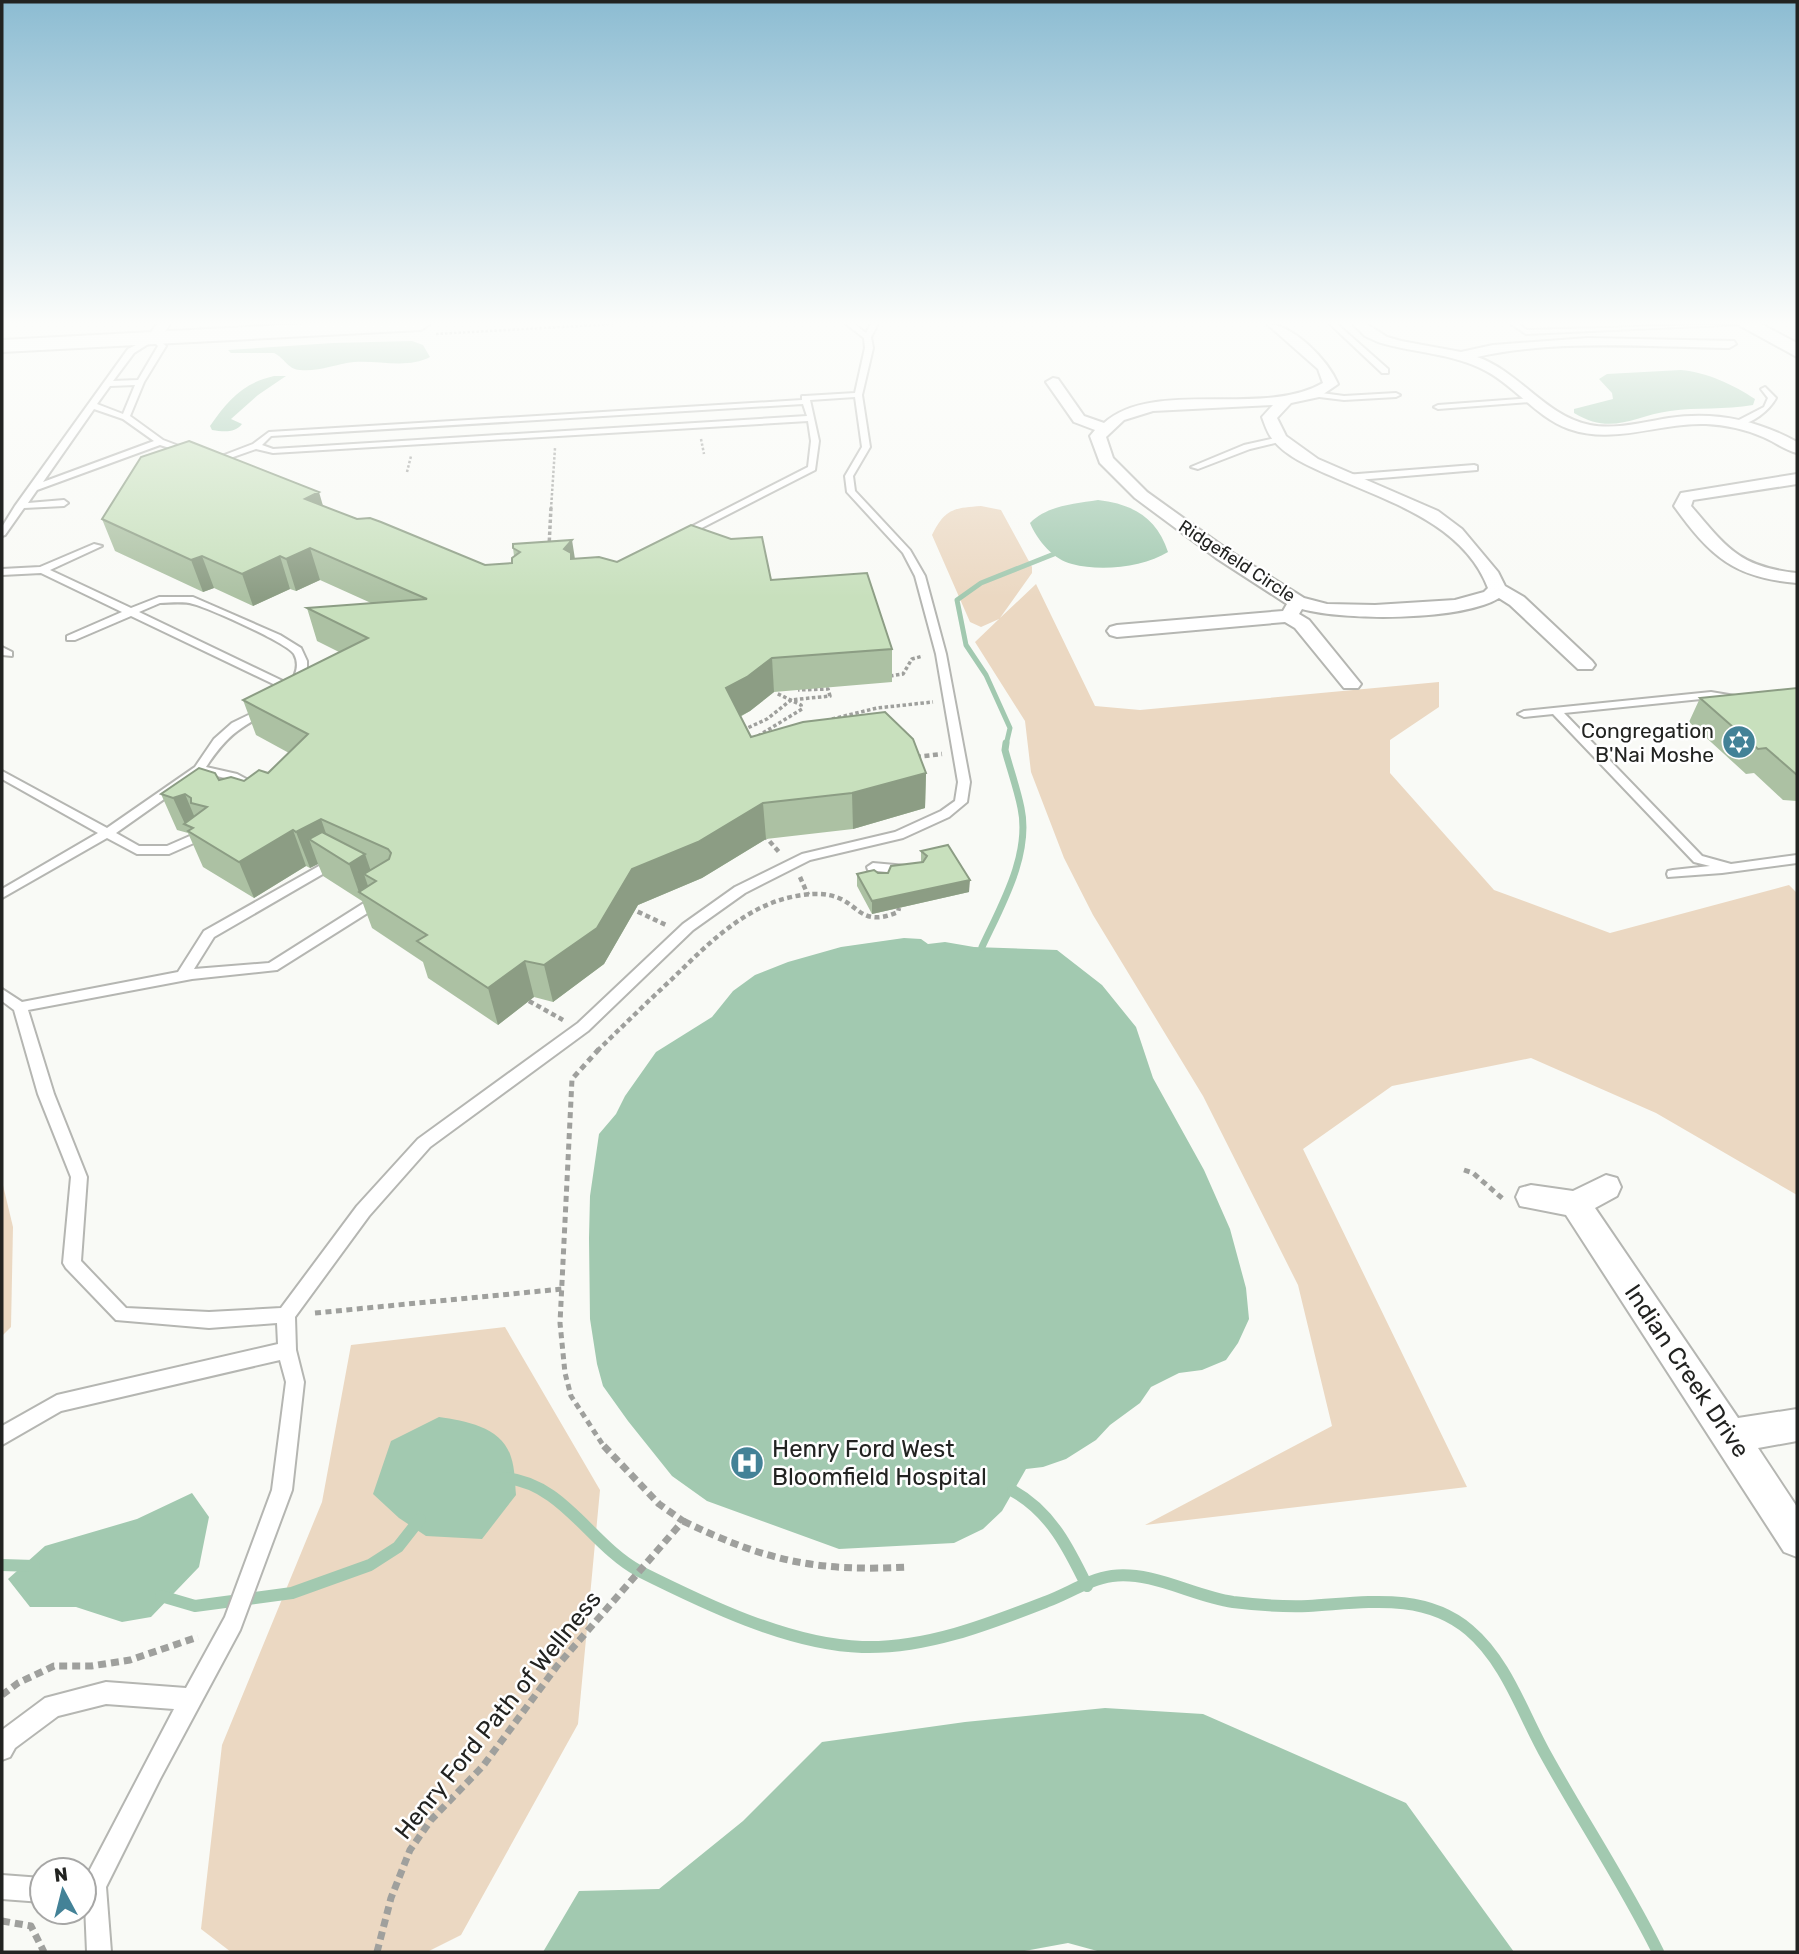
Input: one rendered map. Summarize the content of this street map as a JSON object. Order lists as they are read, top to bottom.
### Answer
{
  "streets": {
    "street": ["Ridgefield Circle", "Indian Creek Drive"],
    "path": ["Henry Ford Path of Wellness"]
  },
  "places": {
    "synagogue": ["Congregation B'Nai Moshe"],
    "hospital": ["Henry Ford West Bloomfield Hospital"]
  },
  "north": "top"
}
